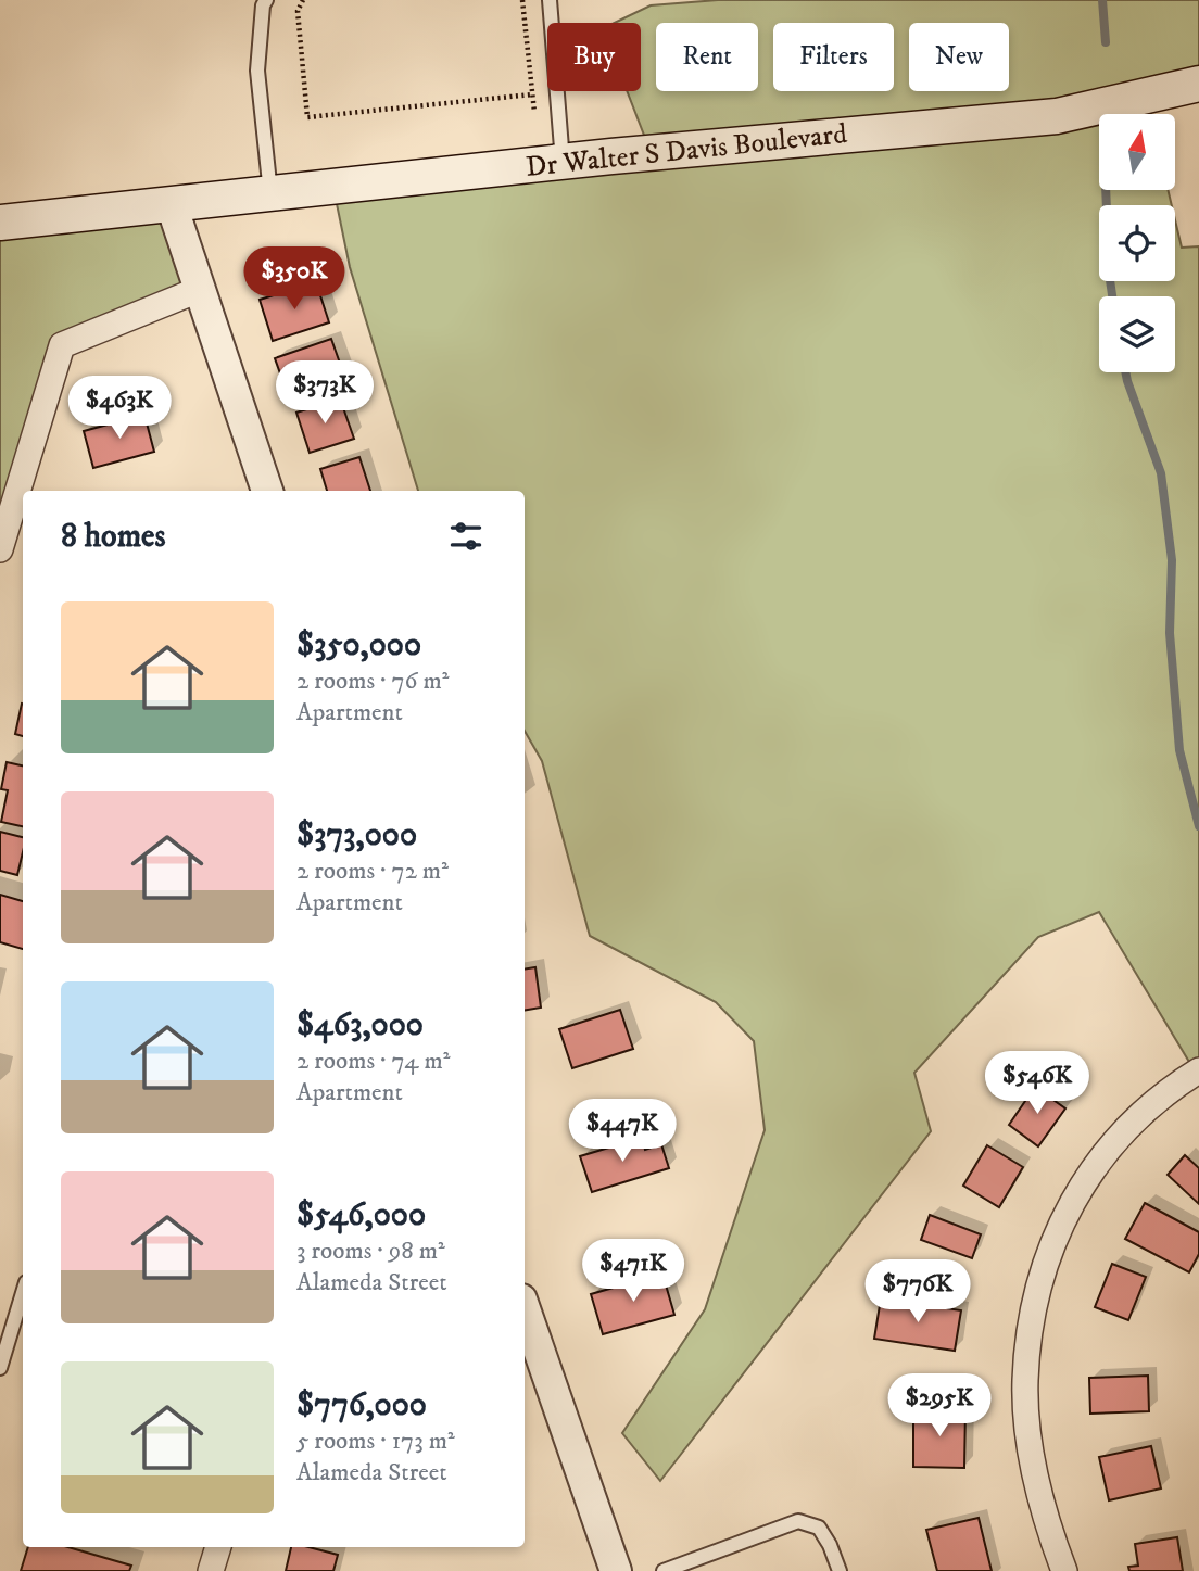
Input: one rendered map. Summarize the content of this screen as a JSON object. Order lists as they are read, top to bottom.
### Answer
{
  "streets": {
    "main road": ["Dr Walter S Davis Boulevard"]
  },
  "north": "top",
  "page": {
    "chip": [
      "Buy",
      "Rent",
      "Filters",
      "New"
    ],
    "price": [
      "$350K",
      "$373K",
      "$463K",
      "$546K",
      "$447K",
      "$471K",
      "$776K",
      "$295K"
    ],
    "heading": "8 homes",
    "list": [
      {
        "name": "$350,000",
        "note": "2 rooms · 76 m² · Apartment"
      },
      {
        "name": "$373,000",
        "note": "2 rooms · 72 m² · Apartment"
      },
      {
        "name": "$463,000",
        "note": "2 rooms · 74 m² · Apartment"
      },
      {
        "name": "$546,000",
        "note": "3 rooms · 98 m² · Alameda Street"
      },
      {
        "name": "$776,000",
        "note": "5 rooms · 173 m² · Alameda Street"
      }
    ]
  }
}
